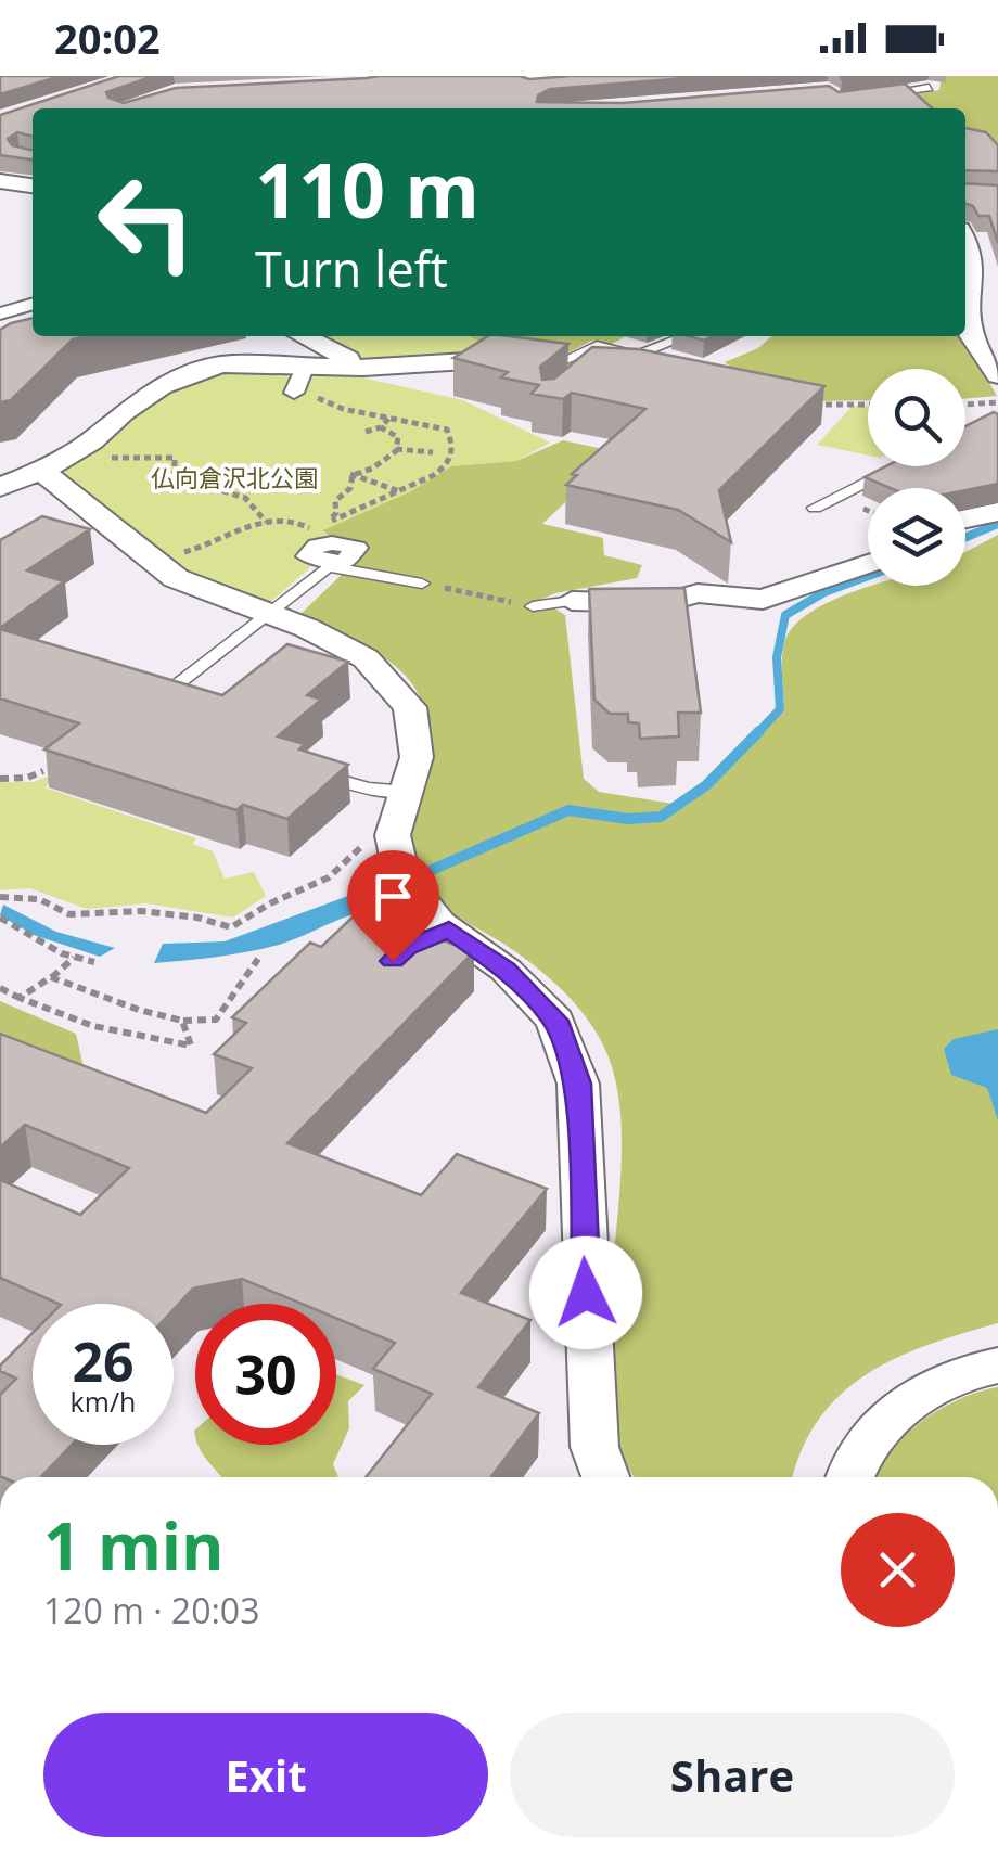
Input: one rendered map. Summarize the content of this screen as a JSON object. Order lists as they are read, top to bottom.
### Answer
{
  "parks": ["仏向倉沢北公園"],
  "page": {
    "status": "20:02",
    "turn": ["110 m", "Turn left"],
    "speed": "26 km/h",
    "limit": "30",
    "heading": ["1 min", "120 m · 20:03"],
    "buttons": ["Exit", "Share"]
  }
}
